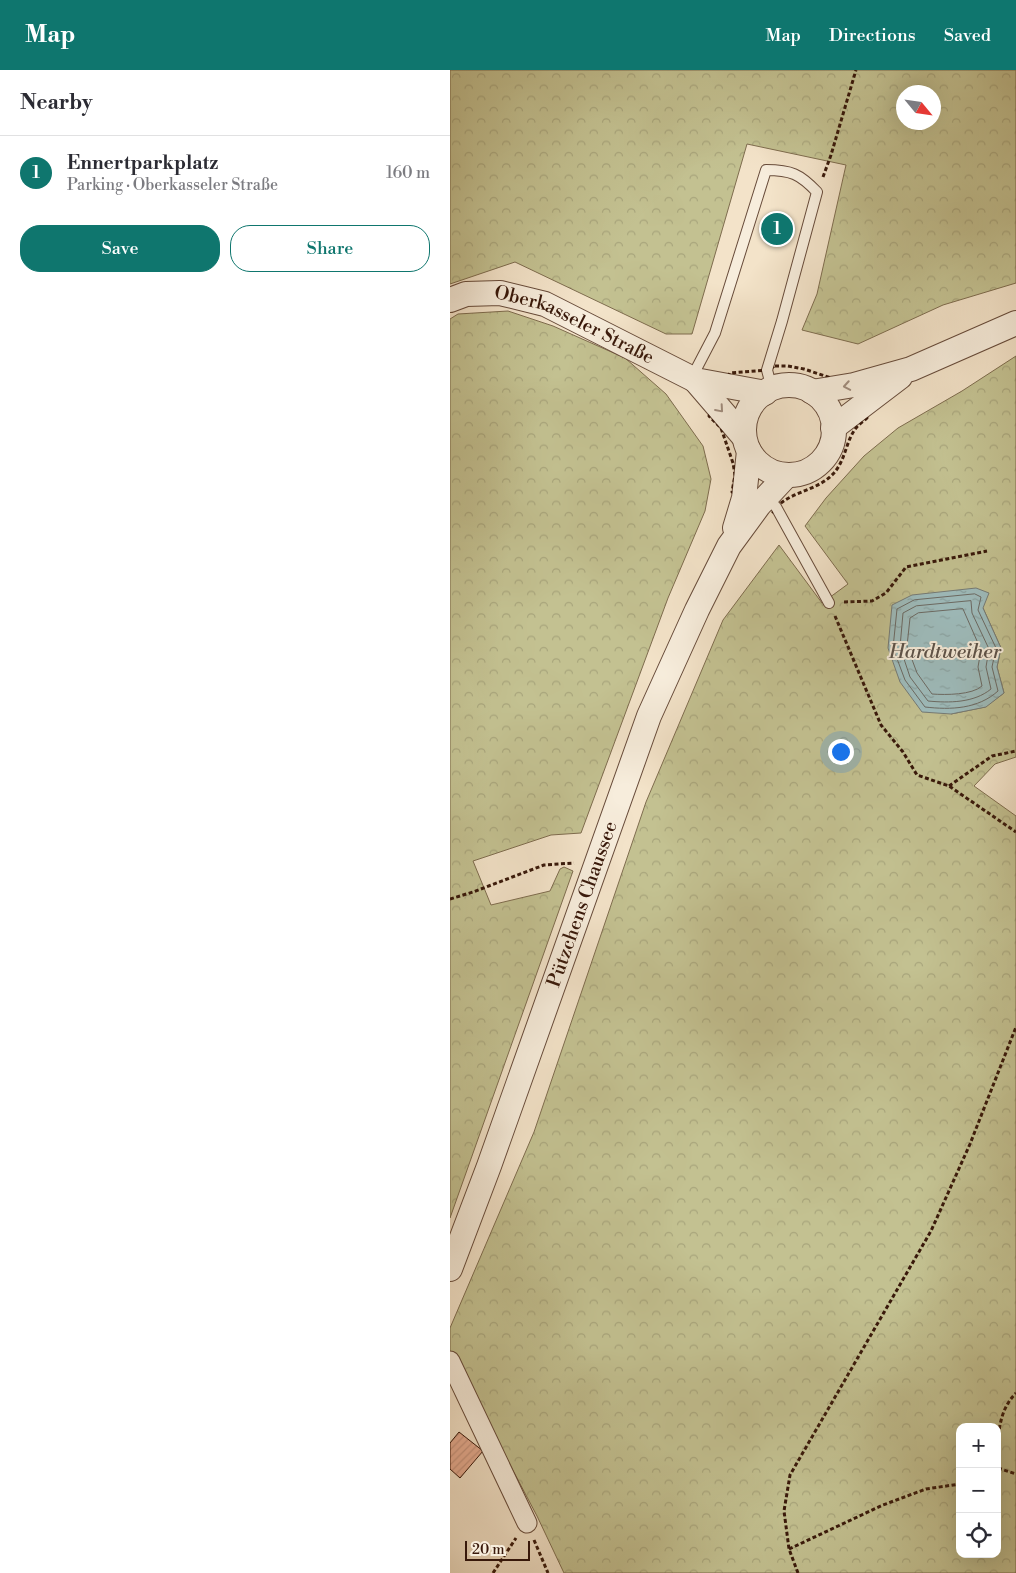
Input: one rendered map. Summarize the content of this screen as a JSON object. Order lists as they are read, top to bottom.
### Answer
{
  "streets": {
    "street": ["Oberkasseler Straße", "Pützchens Chaussee"]
  },
  "crossings": [
    ["Oberkasseler Straße", "Pützchens Chaussee"]
  ],
  "water": ["Hardtweiher"],
  "scale_bar": "20 m",
  "north": "bottom right",
  "page": {
    "header": "Map",
    "nav": ["Map", "Directions", "Saved"],
    "heading": "Nearby",
    "list": [
      {
        "mark": "1",
        "name": "Ennertparkplatz",
        "note": "Parking · Oberkasseler Straße",
        "value": "160 m"
      }
    ],
    "buttons": ["Save", "Share"],
    "pins": "1",
    "map_buttons": ["+", "−"],
    "scale": "20 m"
  }
}
